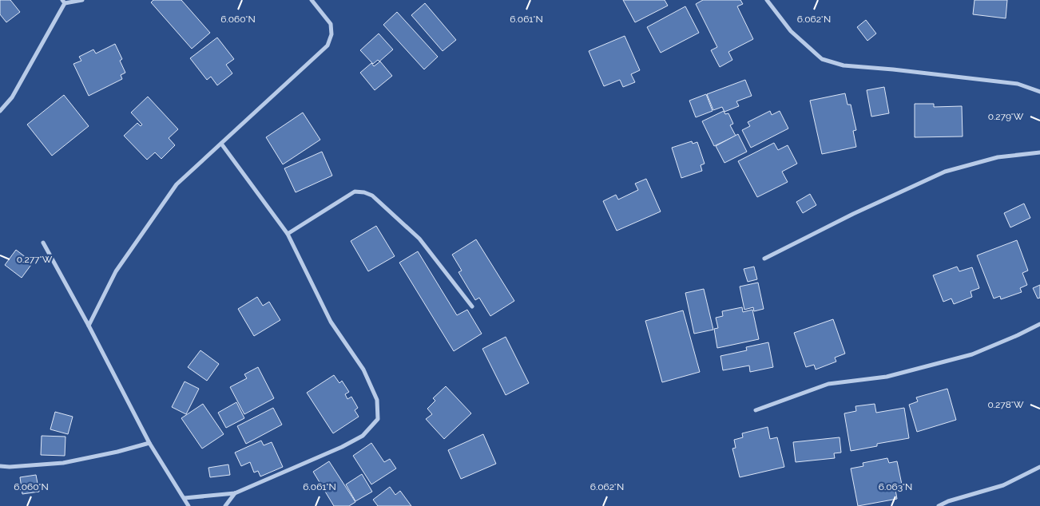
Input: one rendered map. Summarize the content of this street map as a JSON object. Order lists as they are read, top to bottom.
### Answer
{
  "coordinates": [
    "6.060°N",
    "6.061°N",
    "6.062°N",
    "0.279°W",
    "0.277°W",
    "0.278°W",
    "6.063°N"
  ]
}
